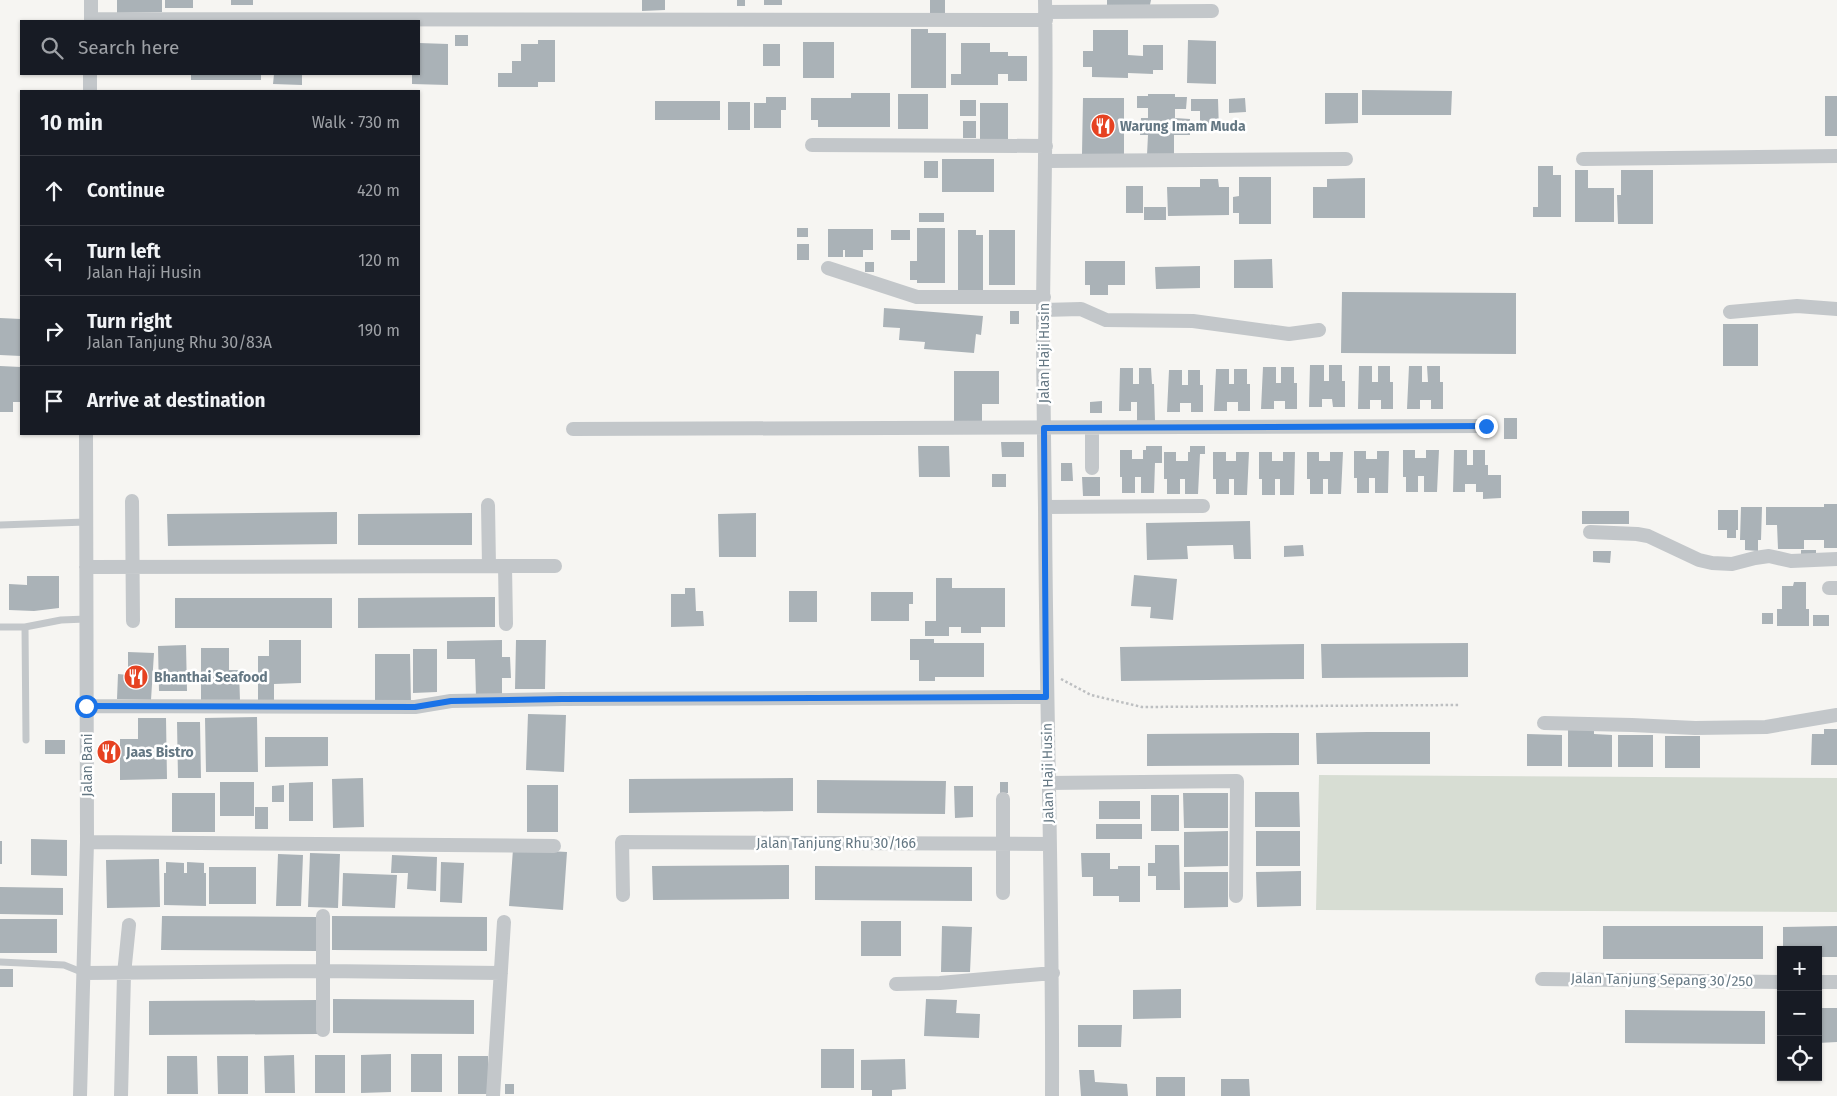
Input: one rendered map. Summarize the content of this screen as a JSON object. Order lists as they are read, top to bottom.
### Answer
{
  "streets": {
    "street": [
      "Jalan Haji Husin",
      "Jalan Bani",
      "Jalan Tanjung Rhu 30/166",
      "Jalan Tanjung Sepang 30/250"
    ]
  },
  "crossings": [
    ["Jalan Haji Husin", "Jalan Tanjung Rhu 30/166"]
  ],
  "places": {
    "restaurant": ["Warung Imam Muda", "Bhanthai Seafood", "Jaas Bistro"]
  },
  "page": {
    "search": "Search here",
    "heading": ["10 min", "Walk · 730 m"],
    "list": [
      ["Continue", "420 m"],
      ["Turn left", "Jalan Haji Husin", "120 m"],
      ["Turn right", "Jalan Tanjung Rhu 30/83A", "190 m"],
      "Arrive at destination"
    ],
    "map_buttons": ["+", "−"]
  }
}
